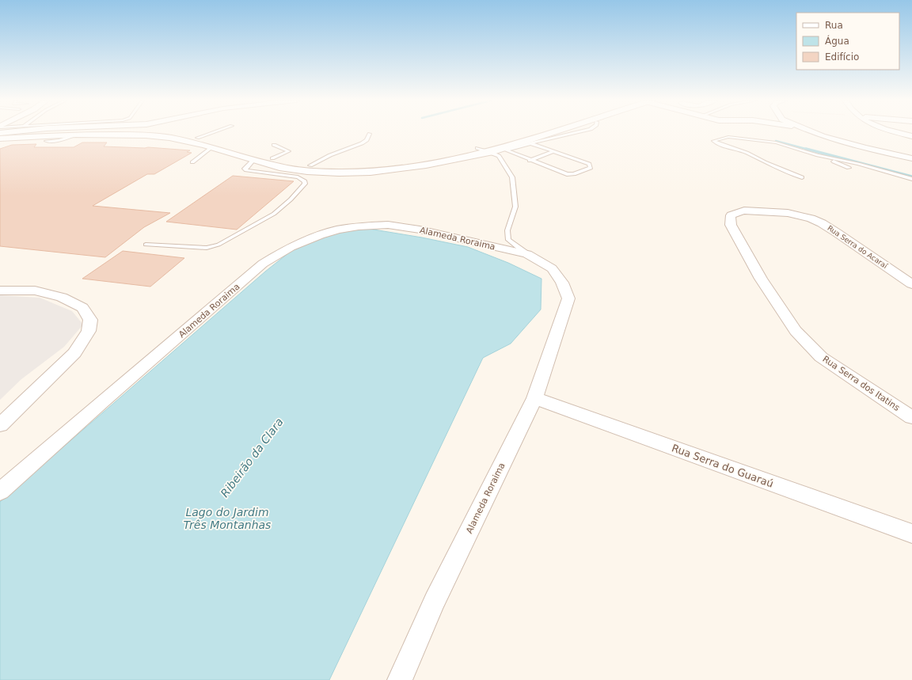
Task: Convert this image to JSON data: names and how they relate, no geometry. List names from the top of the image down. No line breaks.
{"streets":{"street":["Alameda Roraima","Rua Serra do Acaraí","Rua Serra dos Itatins","Rua Serra do Guaraú"]},"crossings":[["Alameda Roraima","Rua Serra do Guaraú"],["Rua Serra do Acaraí","Rua Serra dos Itatins"]],"water":["Ribeirão da Clara","Lago do Jardim Três Montanhas"],"legend":["Rua","Água","Edifício"]}
